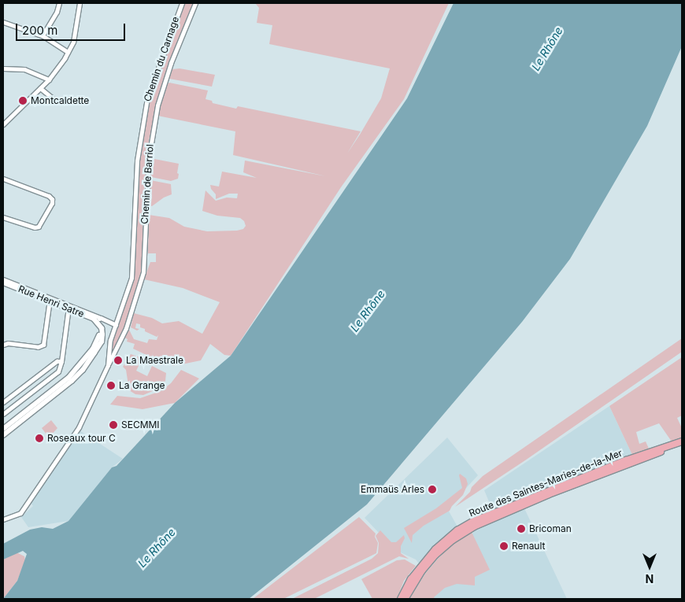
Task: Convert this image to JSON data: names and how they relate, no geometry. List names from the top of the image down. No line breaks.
{"streets":{"main road":["Route des Saintes-Maries-de-la-Mer"],"street":["Chemin du Carnage","Chemin de Barriol","Rue Henri Satre"]},"crossings":[["Chemin du Carnage","Chemin de Barriol"]],"water":["Le Rhône"],"places":["Montcaldette","La Maestrale","La Grange","SECMMI","Roseaux tour C","Emmaüs Arles","Bricoman","Renault"],"scale_bar":"200 m","north":"bottom"}
